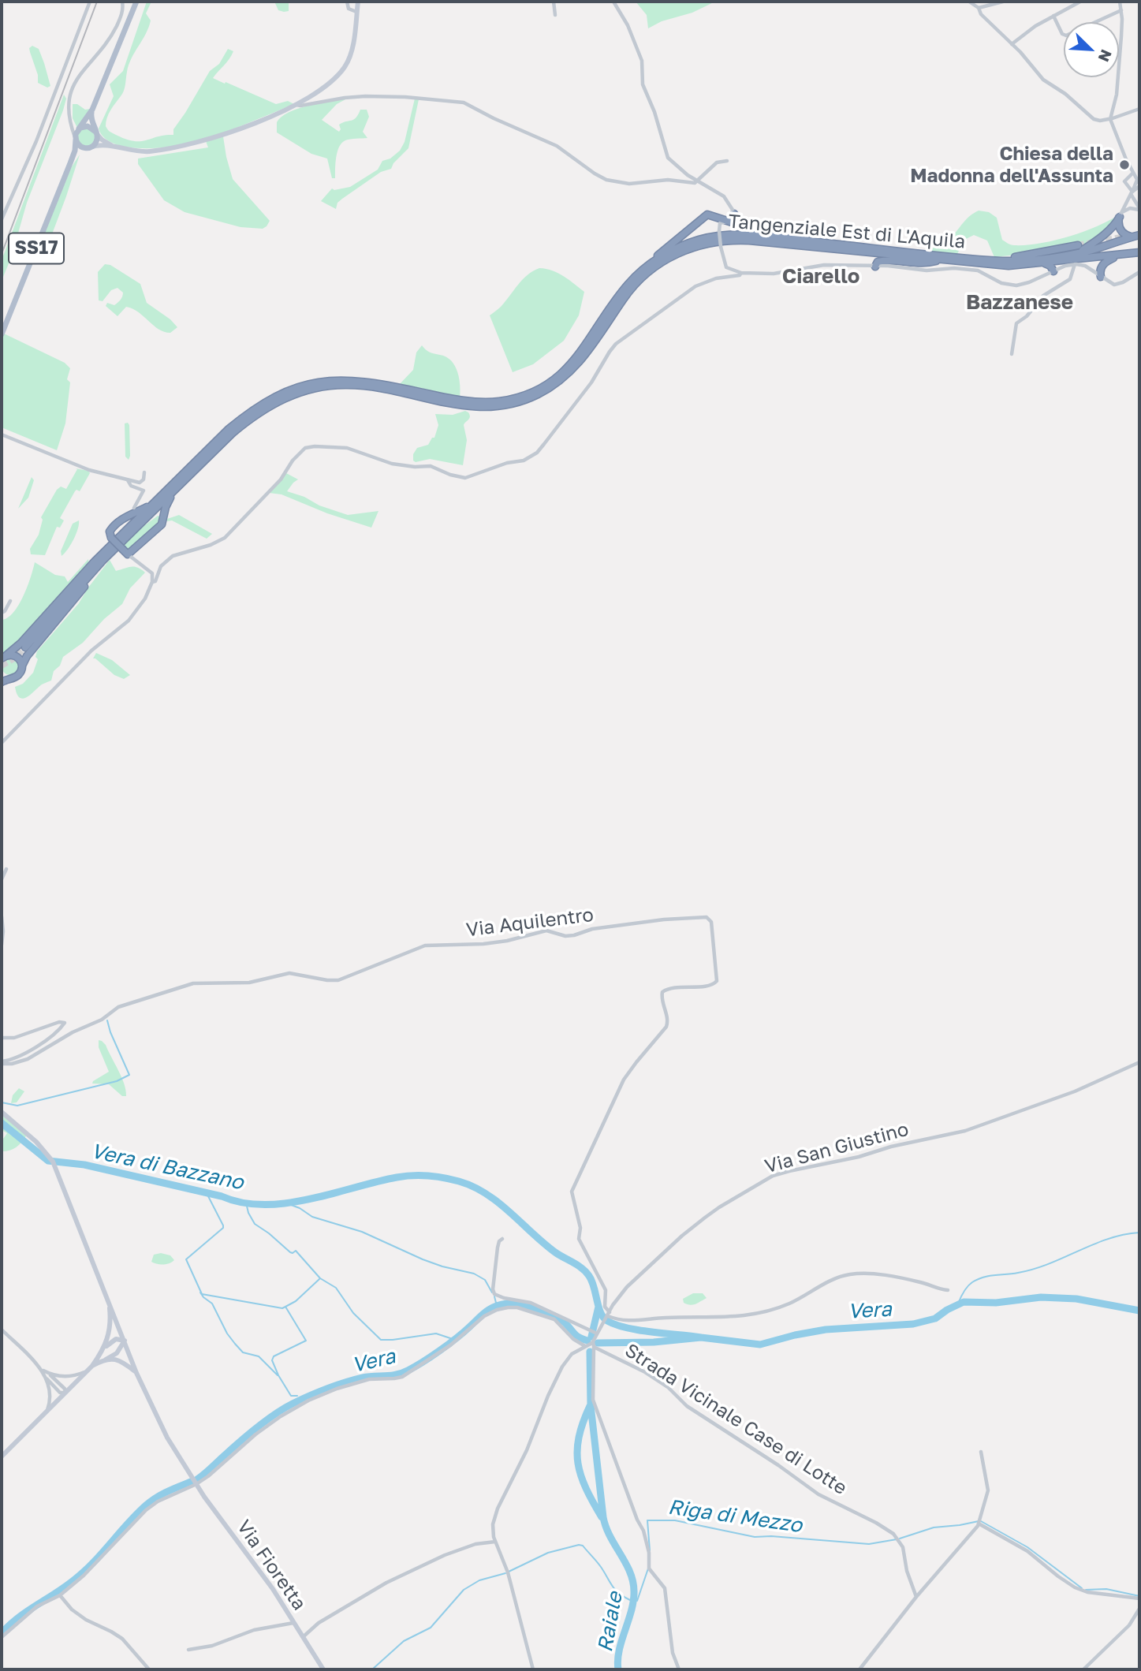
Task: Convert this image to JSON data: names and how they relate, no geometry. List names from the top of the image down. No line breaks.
{"streets":{"highway":["Tangenziale Est di L'Aquila"],"main road":["SS17"],"street":["Via Aquilentro","Via San Giustino","Strada Vicinale Case di Lotte","Via Fioretta"]},"crossings":[["Via Aquilentro","Via San Giustino"],["Via San Giustino","Strada Vicinale Case di Lotte"]],"districts":["Ciarello","Bazzanese"],"water":["Vera di Bazzano","Vera","Riga di Mezzo","Raiale"],"places":["Chiesa della Madonna dell'Assunta"],"north":"bottom right"}
